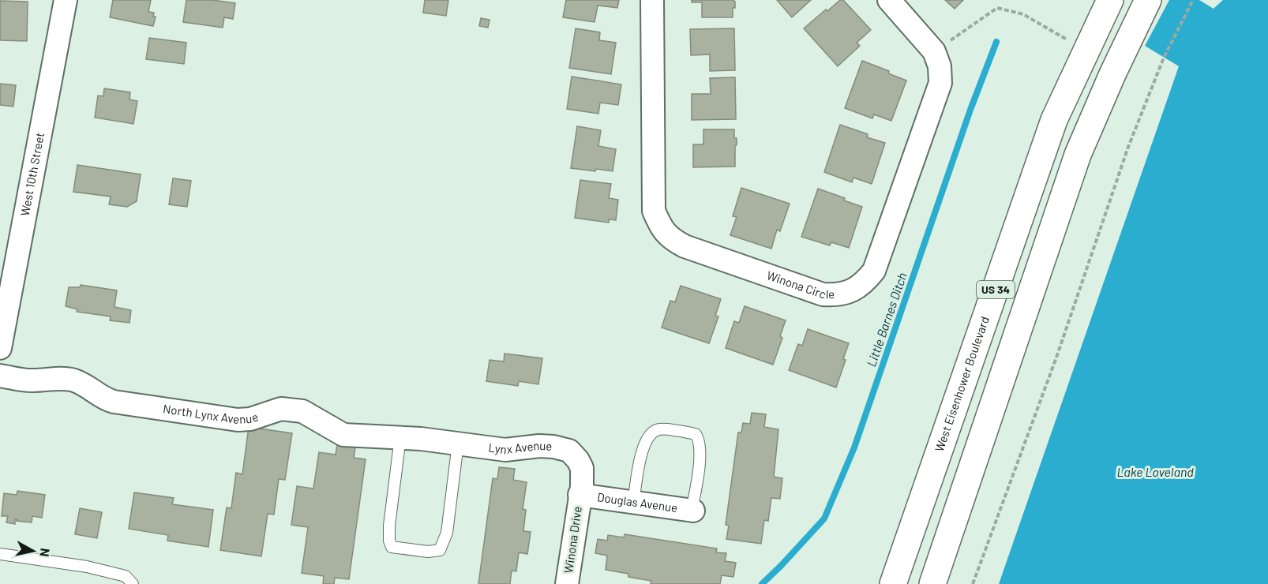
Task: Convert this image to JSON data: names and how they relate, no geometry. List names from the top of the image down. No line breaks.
{"streets":{"highway":["US 34","West Eisenhower Boulevard"],"street":["West 10th Street","Winona Circle","North Lynx Avenue","Lynx Avenue","Douglas Avenue","Winona Drive"]},"crossings":[["North Lynx Avenue","Lynx Avenue"],["Lynx Avenue","Douglas Avenue"],["Lynx Avenue","Winona Drive"],["Douglas Avenue","Winona Drive"]],"water":["Little Barnes Ditch","Lake Loveland"],"north":"right"}
